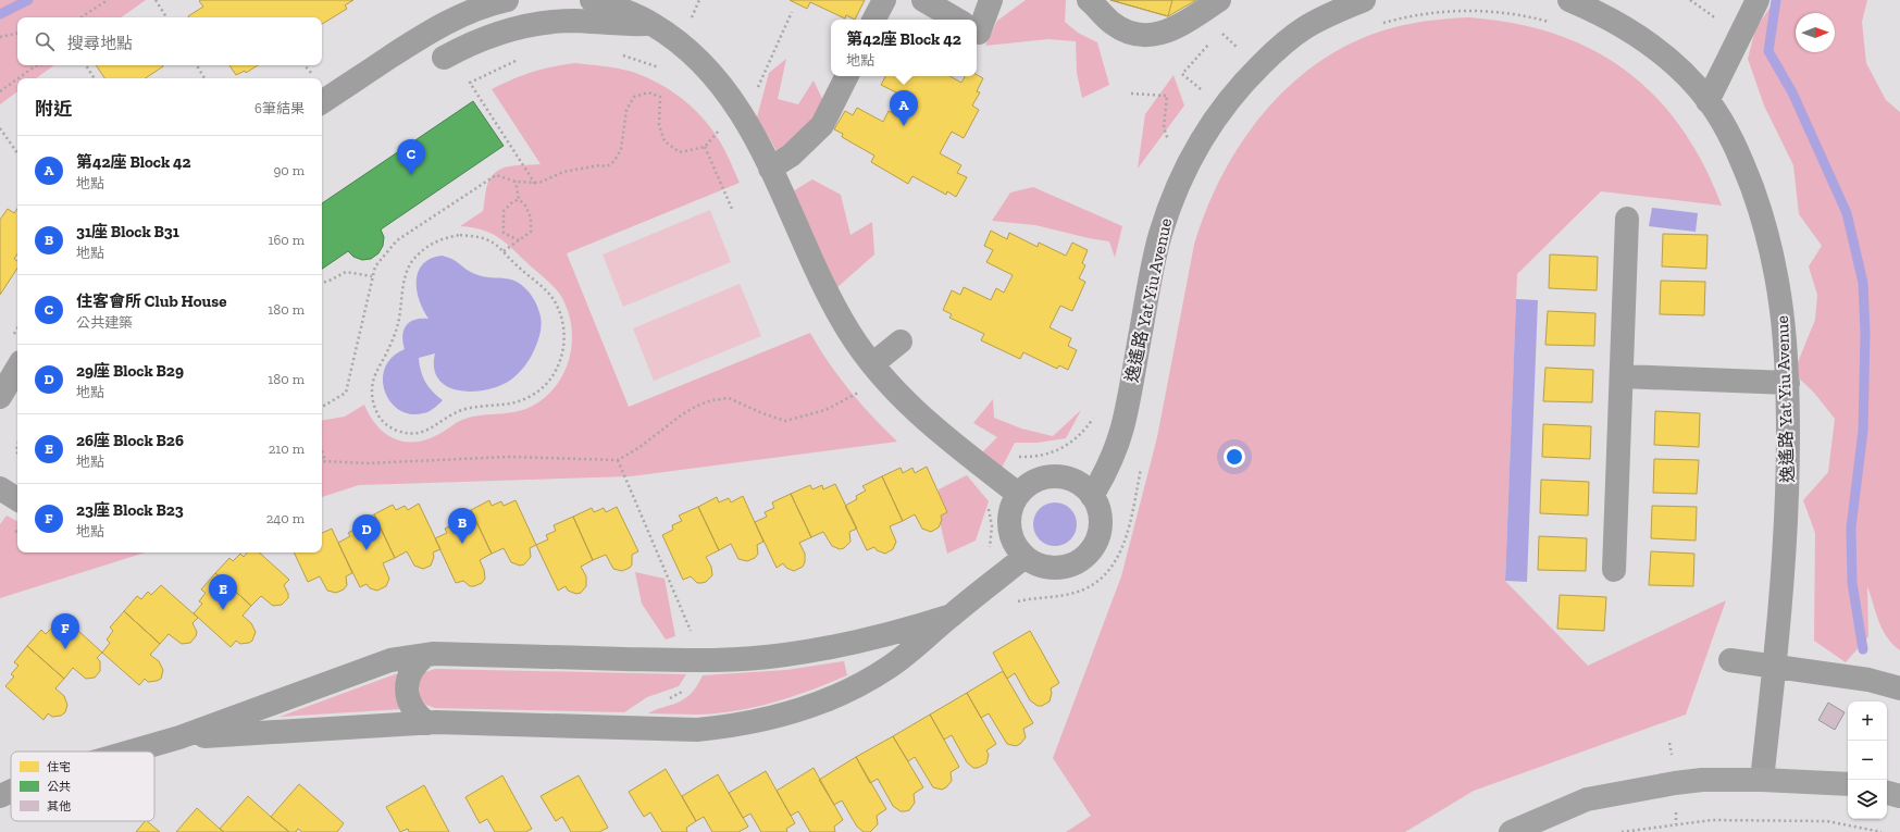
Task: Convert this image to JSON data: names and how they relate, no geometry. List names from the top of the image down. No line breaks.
{"streets":{"street":["逸遙路 Yat Yiu Avenue"]},"legend":["住宅","公共","其他"],"north":"right","page":{"search":"搜尋地點","popup":["第42座 Block 42","地點"],"heading":["附近","6筆結果"],"pins":["A","C","B","D","E","F"],"list":[{"mark":"A","name":"第42座 Block 42","note":"地點","value":"90 m"},{"mark":"B","name":"31座 Block B31","note":"地點","value":"160 m"},{"mark":"C","name":"住客會所 Club House","note":"公共建築","value":"180 m"},{"mark":"D","name":"29座 Block B29","note":"地點","value":"180 m"},{"mark":"E","name":"26座 Block B26","note":"地點","value":"210 m"},{"mark":"F","name":"23座 Block B23","note":"地點","value":"240 m"}],"map_buttons":["+","−"]}}
